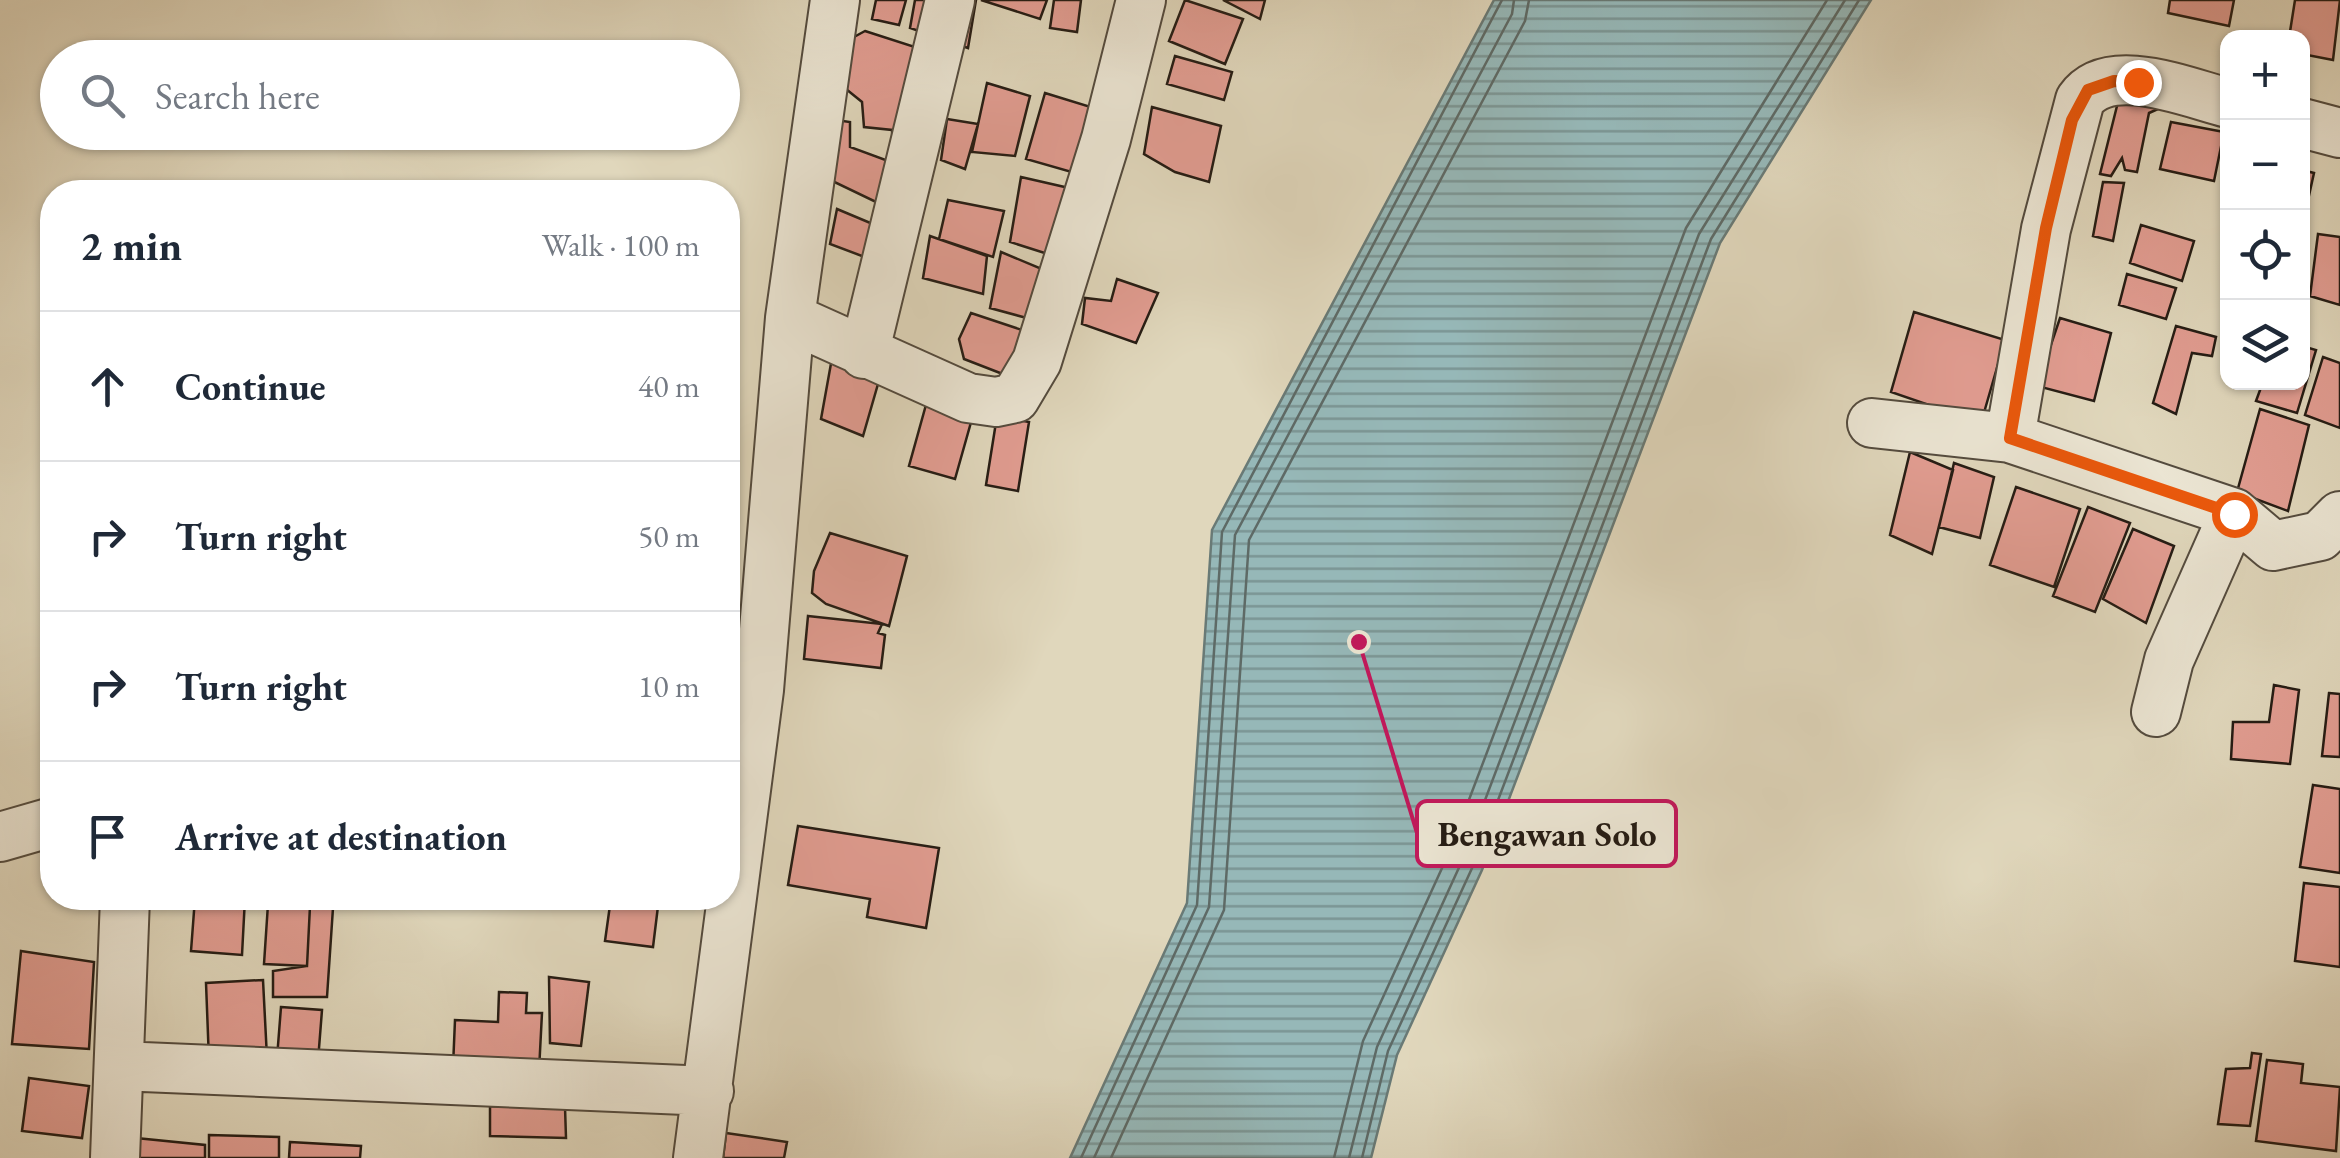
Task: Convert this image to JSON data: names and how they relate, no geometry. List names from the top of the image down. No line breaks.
{"places":["Bengawan Solo"],"page":{"map_buttons":["+","−"],"search":"Search here","heading":["2 min","Walk · 100 m"],"list":[["Continue","40 m"],["Turn right","50 m"],["Turn right","10 m"],"Arrive at destination"]}}
